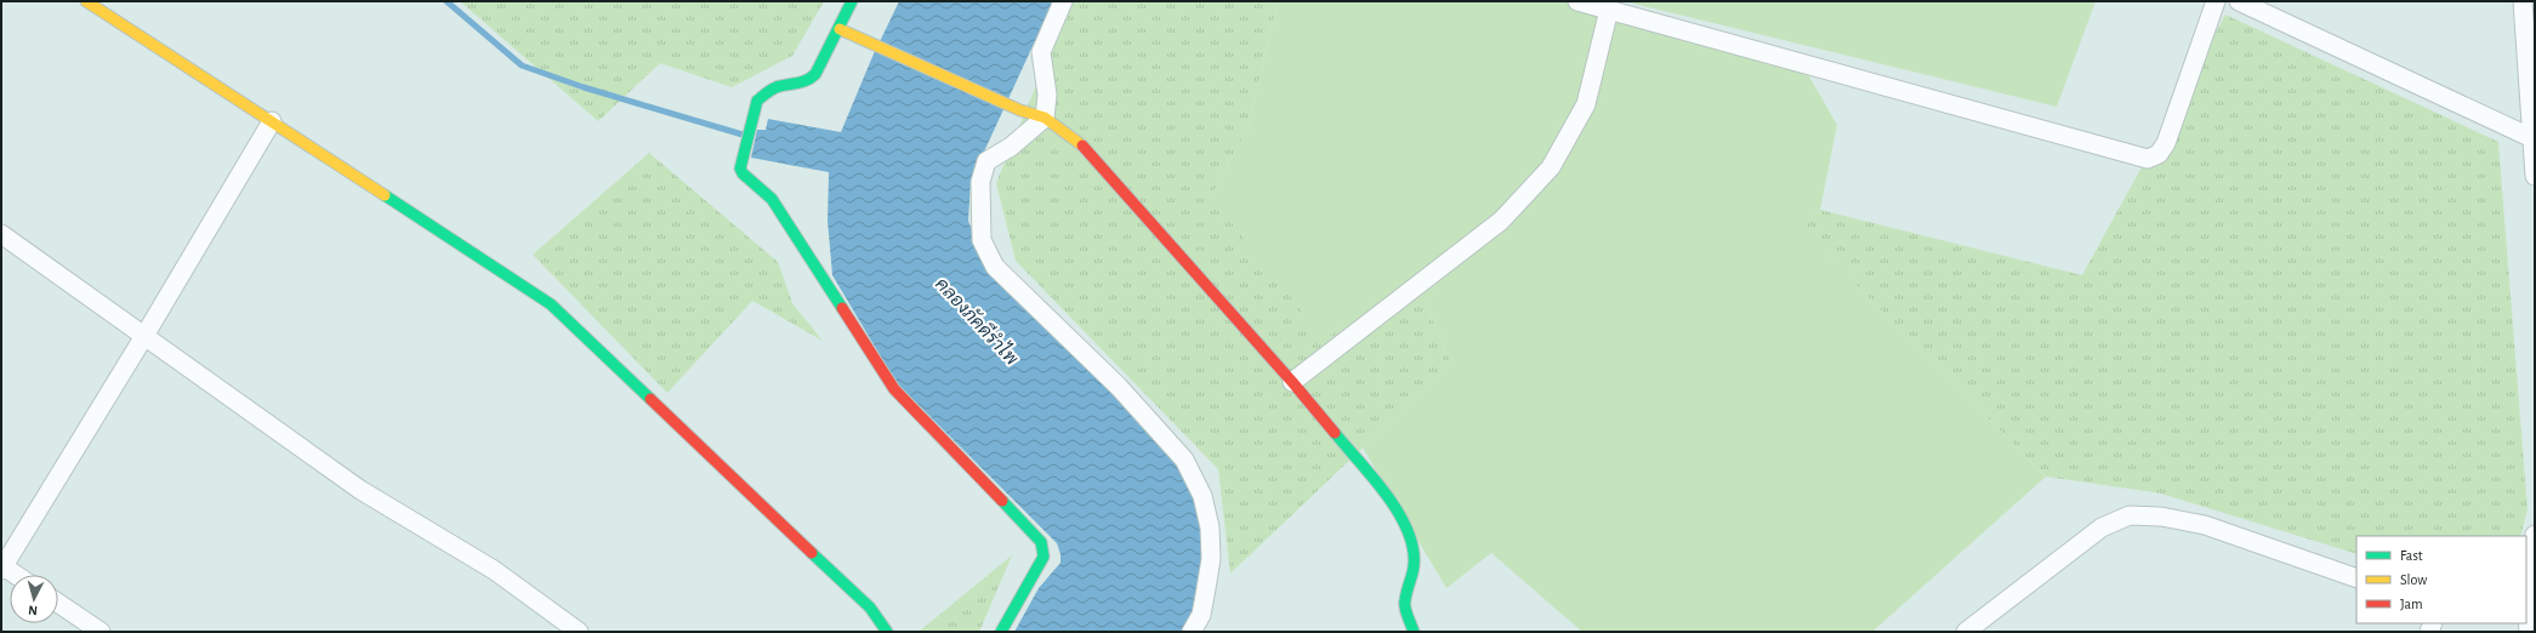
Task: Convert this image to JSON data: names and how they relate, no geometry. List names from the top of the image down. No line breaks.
{"water":["คลองภัคดีรำไพ"],"legend":["Fast","Slow","Jam"],"north":"bottom"}
